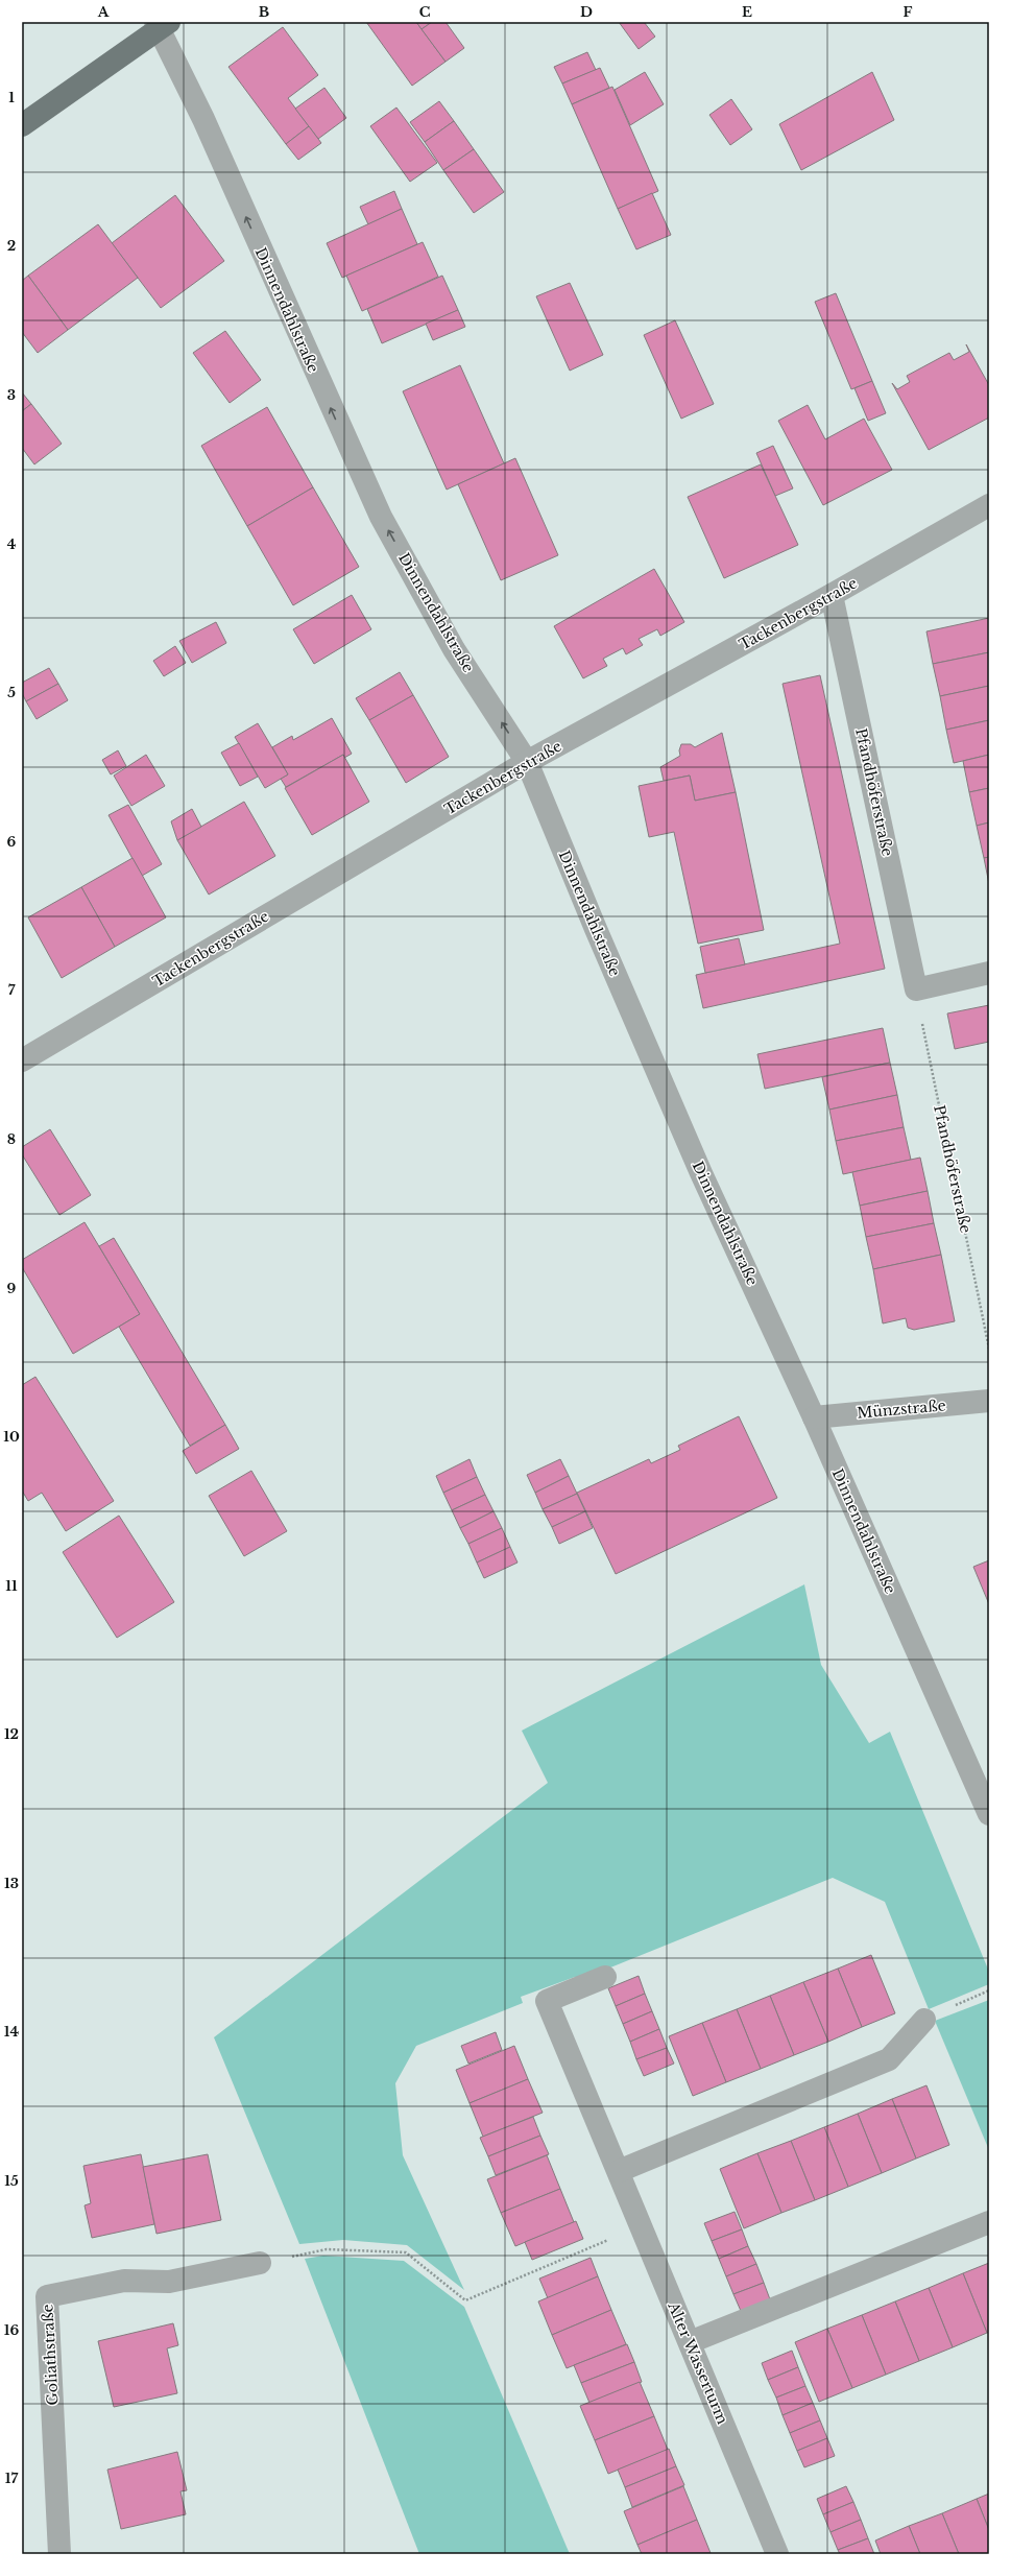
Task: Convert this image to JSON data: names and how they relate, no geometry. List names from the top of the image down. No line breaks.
{"streets":{"street":["Dinnendahlstraße","Tackenbergstraße","Pfandhöferstraße","Münzstraße","Goliathstraße","Alter Wasserturm"]},"crossings":[["Dinnendahlstraße","Tackenbergstraße"],["Dinnendahlstraße","Münzstraße"],["Tackenbergstraße","Pfandhöferstraße"]],"one_way":["Dinnendahlstraße"],"grid":{"columns":["A","B","C","D","E","F"],"rows":["1","2","3","4","5","6","7","8","9","10","11","12","13","14","15","16","17"]}}
